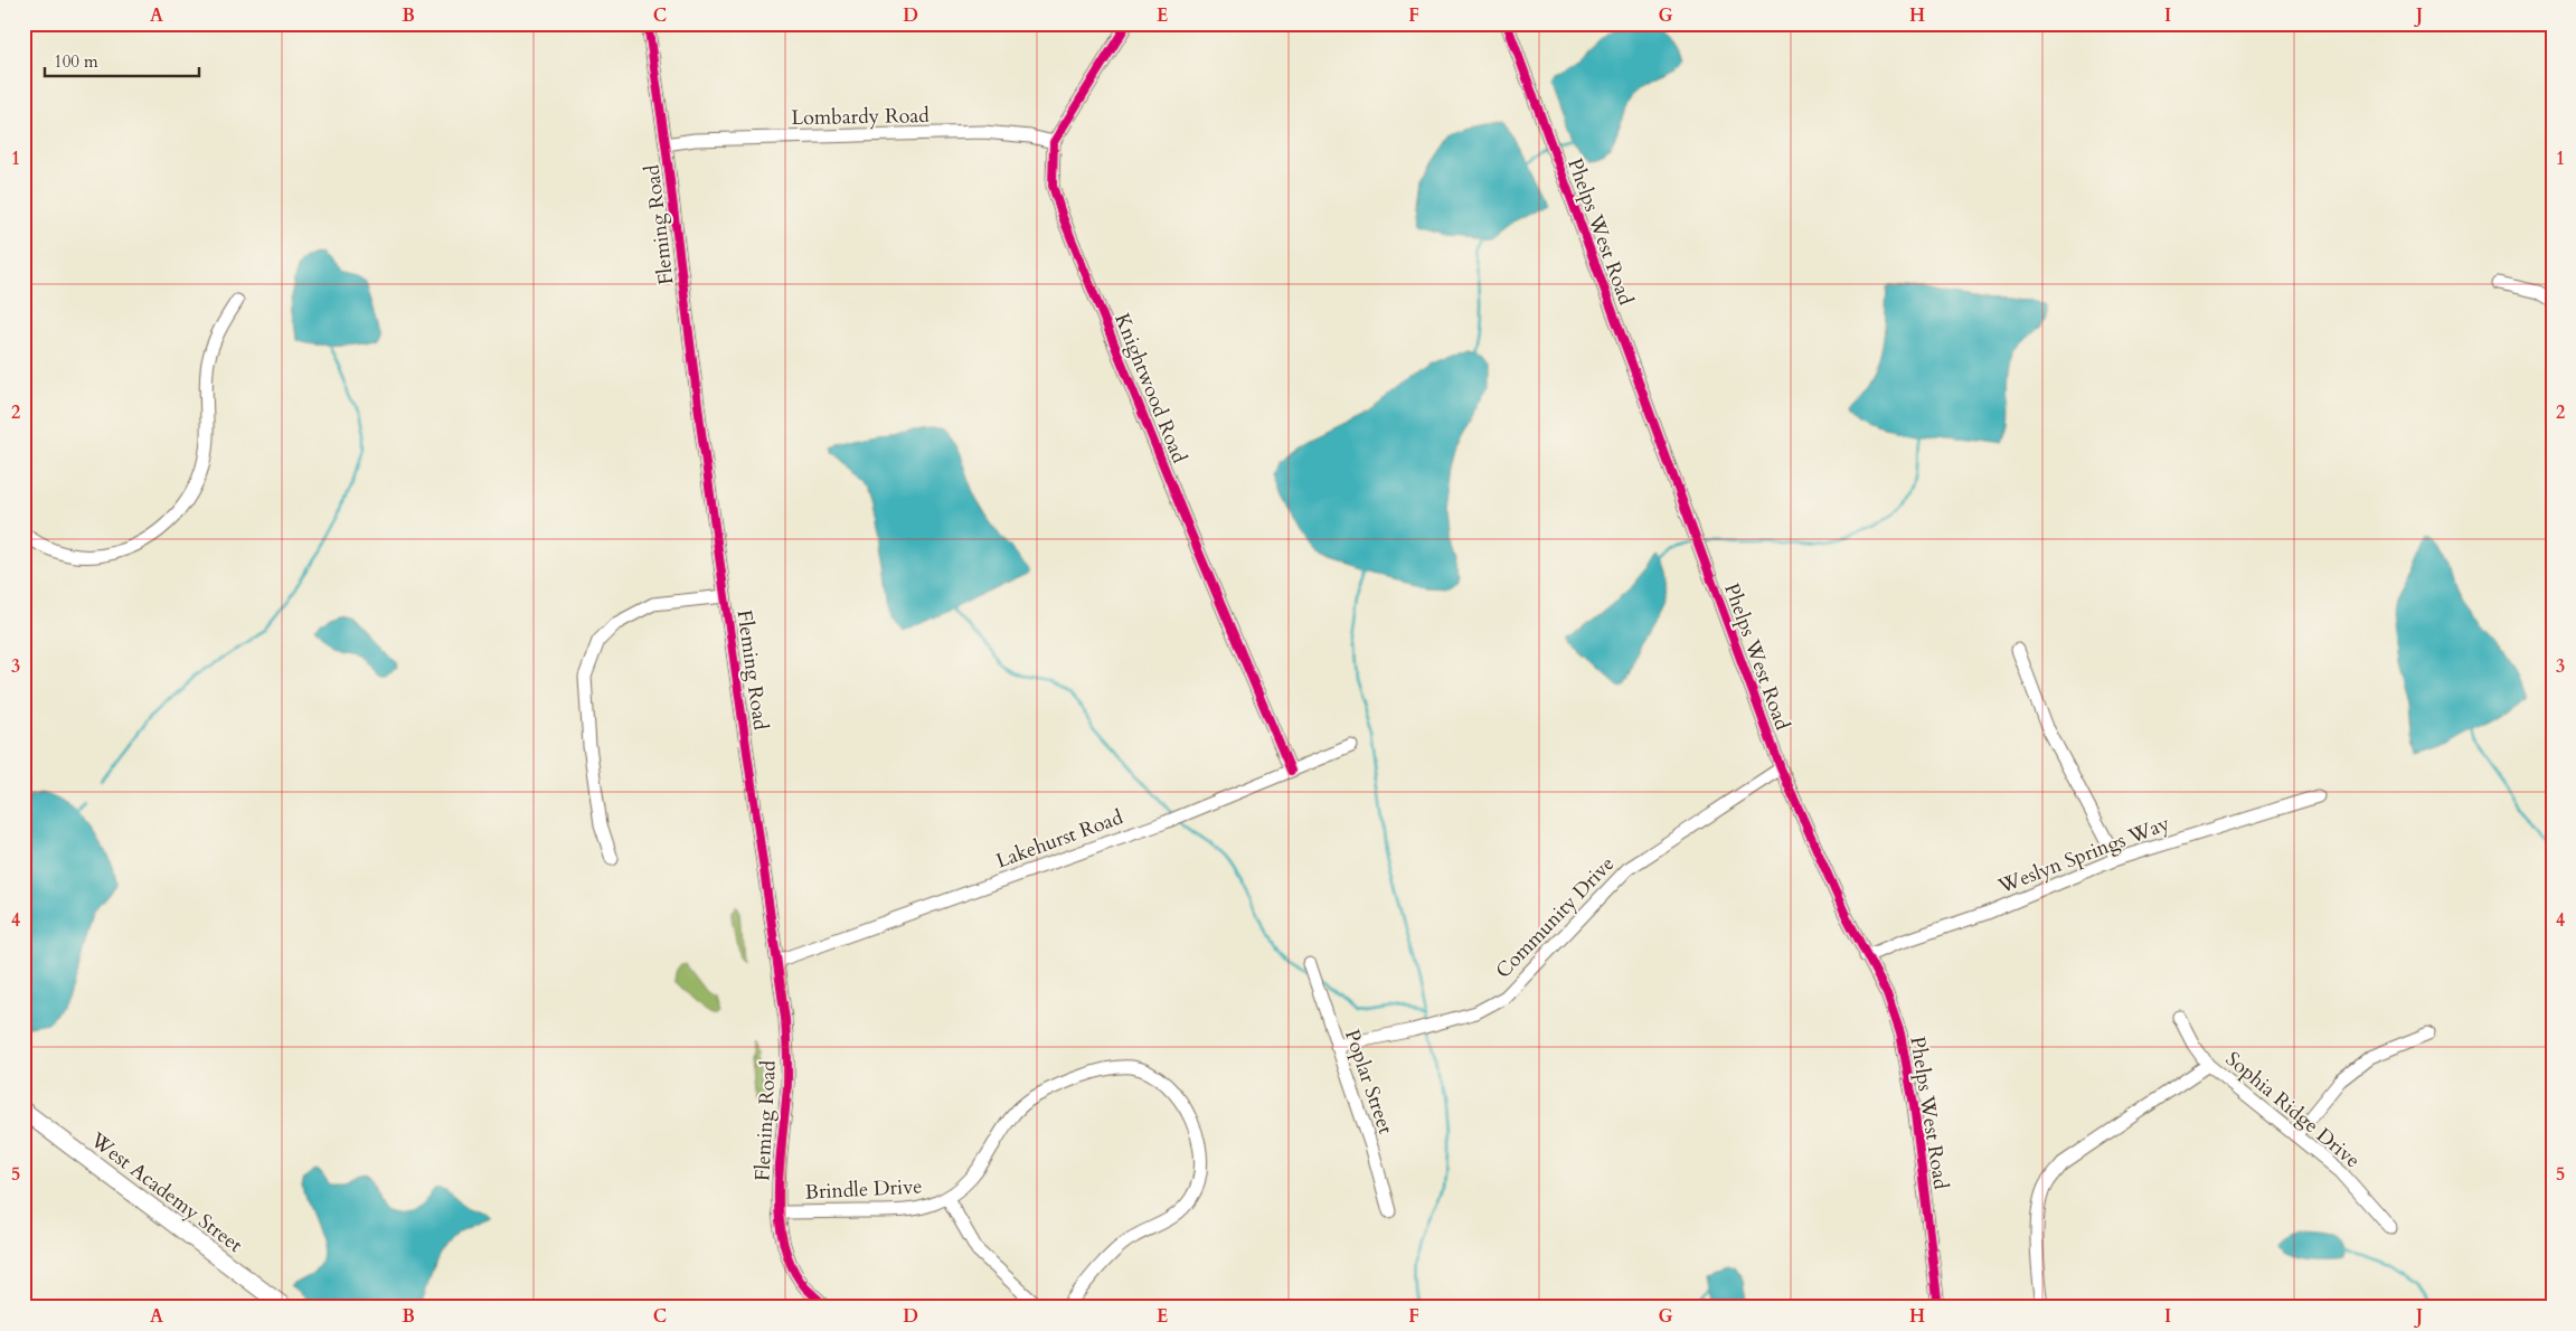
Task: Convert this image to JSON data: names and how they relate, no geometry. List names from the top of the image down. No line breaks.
{"streets":{"main road":["West Academy Street"],"street":["Lombardy Road","Fleming Road","Phelps West Road","Knightwood Road","Lakehurst Road","Weslyn Springs Way","Community Drive","Poplar Street","Sophia Ridge Drive","Brindle Drive"]},"crossings":[["Lombardy Road","Fleming Road"],["Lombardy Road","Knightwood Road"],["Fleming Road","Lakehurst Road"],["Fleming Road","Brindle Drive"],["Phelps West Road","Weslyn Springs Way"],["Phelps West Road","Community Drive"],["Knightwood Road","Lakehurst Road"],["Community Drive","Poplar Street"]],"scale_bar":"100 m","grid":{"columns":["A","B","C","D","E","F","G","H","I","J"],"rows":["1","2","3","4","5"]}}
